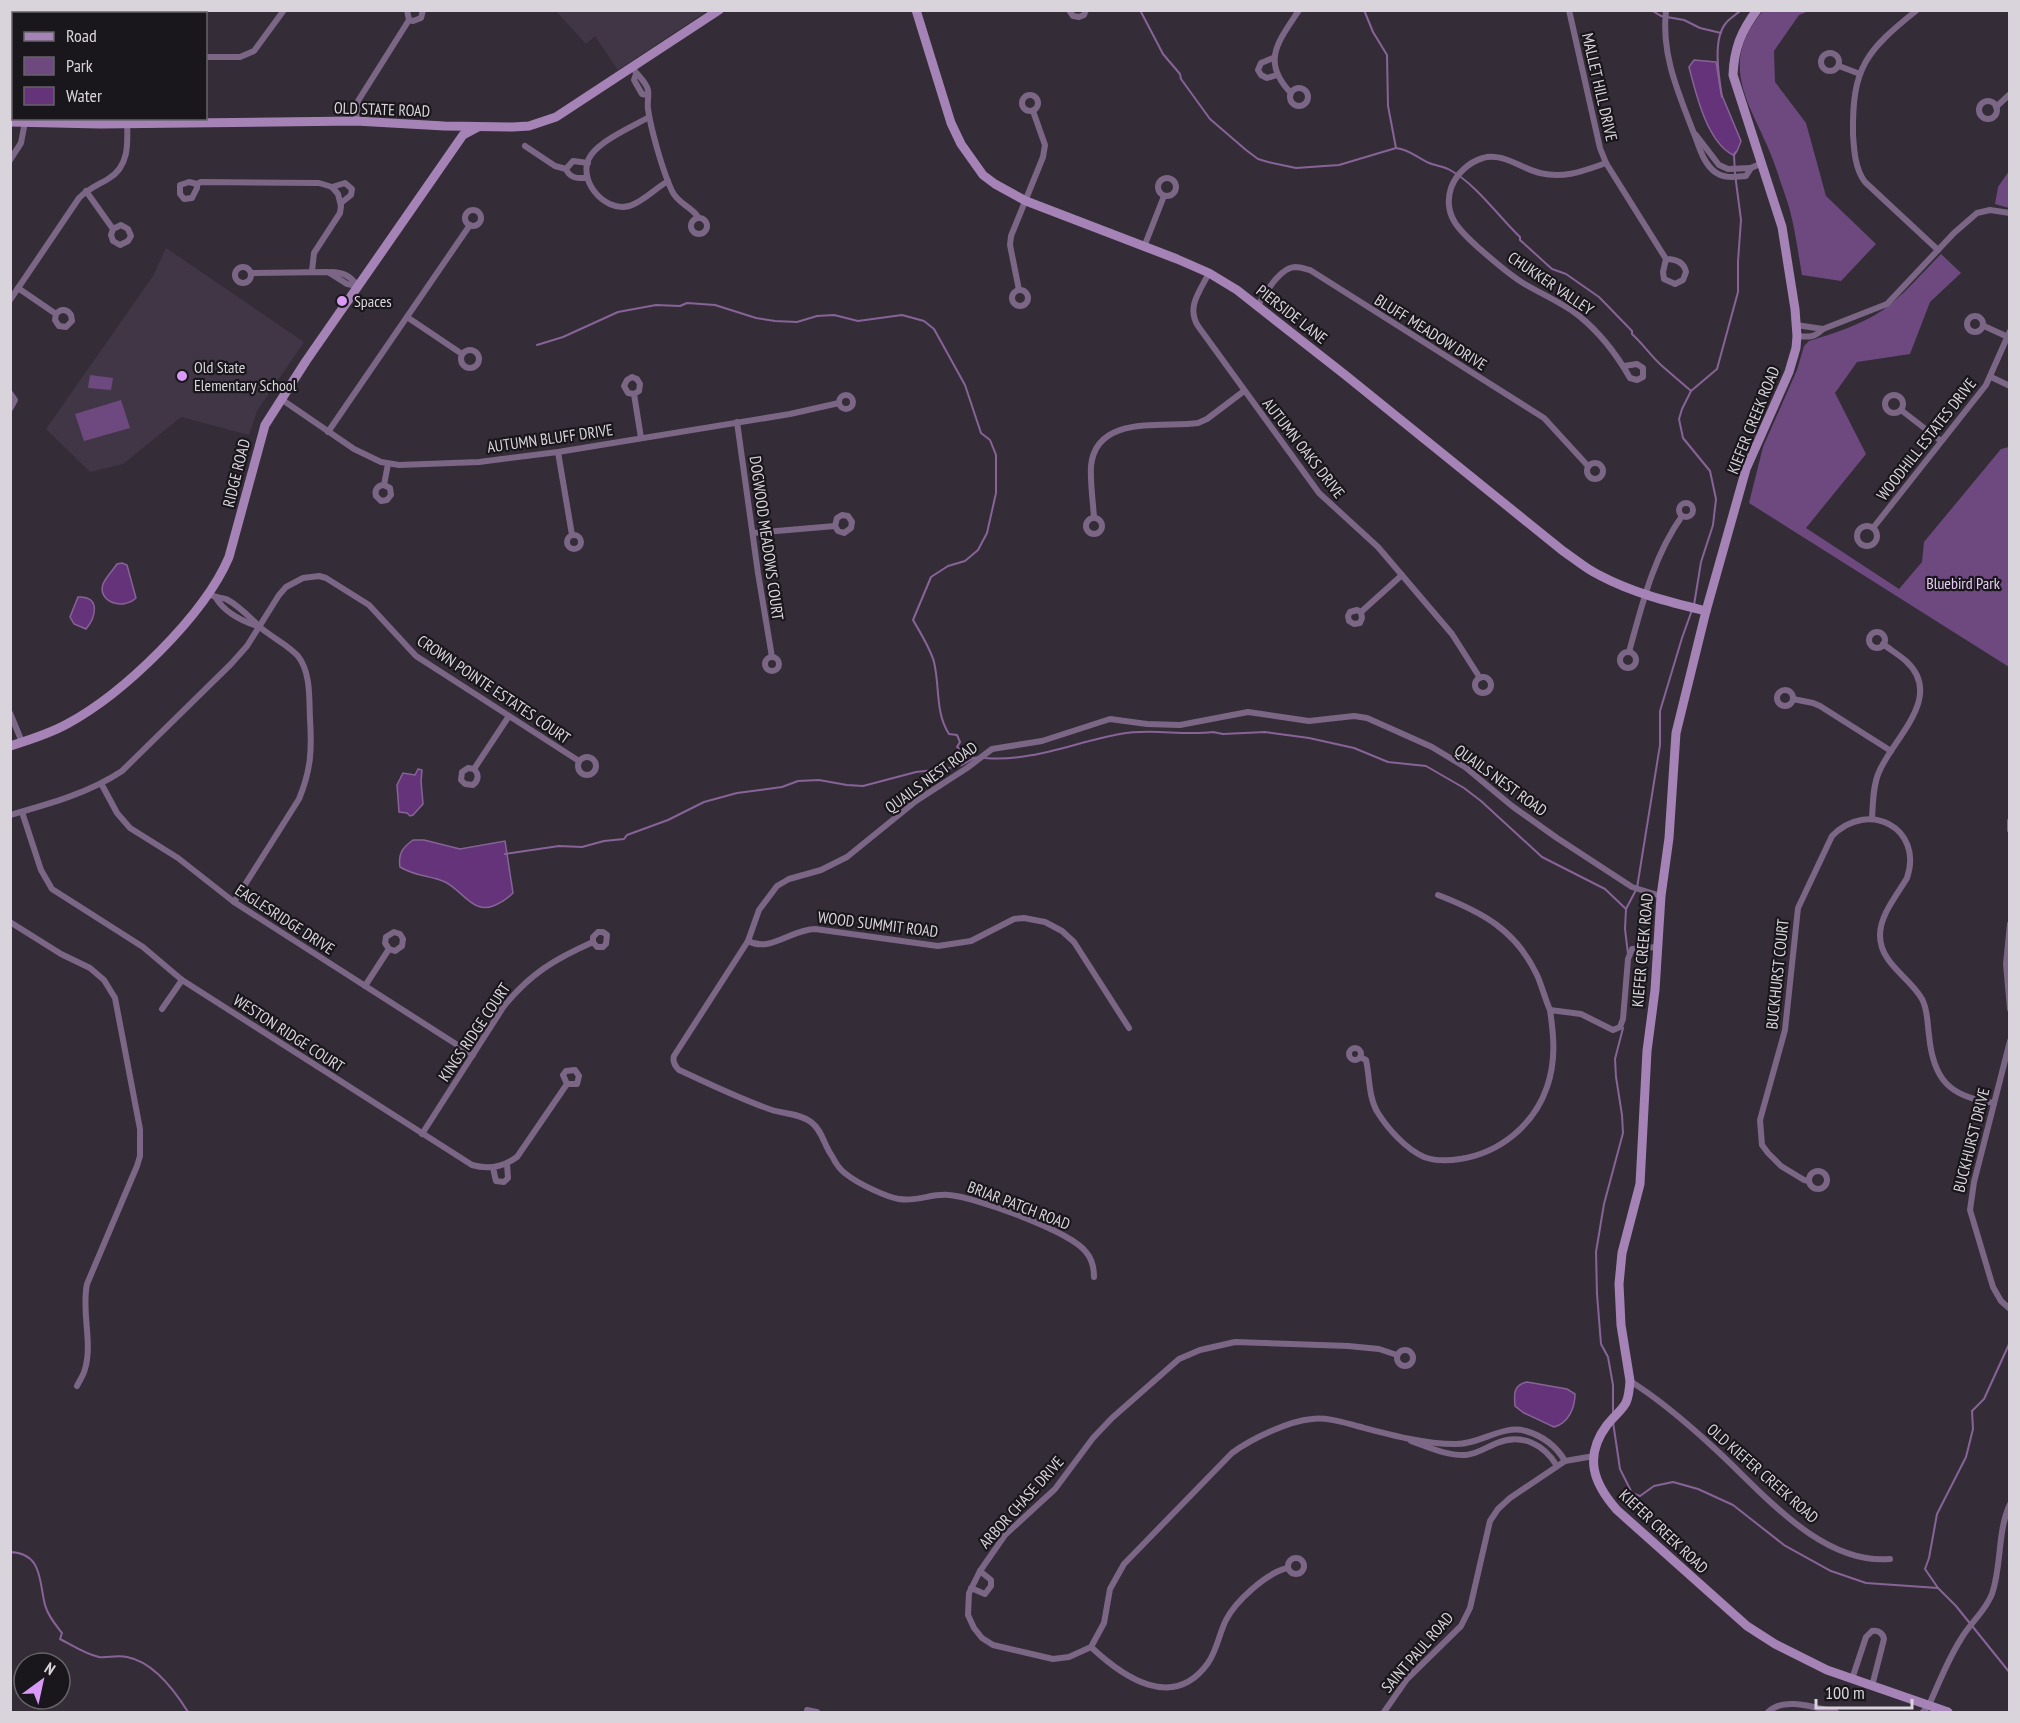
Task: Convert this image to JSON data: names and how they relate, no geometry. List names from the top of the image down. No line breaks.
{"streets":{"street":["MALLET HILL DRIVE","OLD STATE ROAD","CHUKKER VALLEY","PIERSIDE LANE","BLUFF MEADOW DRIVE","KIEFER CREEK ROAD","AUTUMN BLUFF DRIVE","WOODHILL ESTATES DRIVE","AUTUMN OAKS DRIVE","RIDGE ROAD","DOGWOOD MEADOWS COURT","CROWN POINTE ESTATES COURT","QUAILS NEST ROAD","EAGLESRIDGE DRIVE","WOOD SUMMIT ROAD","BUCKHURST COURT","KINGS RIDGE COURT","WESTON RIDGE COURT","BUCKHURST DRIVE","BRIAR PATCH ROAD","OLD KIEFER CREEK ROAD","ARBOR CHASE DRIVE","SAINT PAUL ROAD"]},"crossings":[["MALLET HILL DRIVE","CHUKKER VALLEY"],["OLD STATE ROAD","RIDGE ROAD"],["PIERSIDE LANE","BLUFF MEADOW DRIVE"],["PIERSIDE LANE","KIEFER CREEK ROAD"],["PIERSIDE LANE","AUTUMN OAKS DRIVE"],["KIEFER CREEK ROAD","QUAILS NEST ROAD"],["KIEFER CREEK ROAD","OLD KIEFER CREEK ROAD"],["KIEFER CREEK ROAD","SAINT PAUL ROAD"],["AUTUMN BLUFF DRIVE","RIDGE ROAD"],["AUTUMN BLUFF DRIVE","DOGWOOD MEADOWS COURT"],["CROWN POINTE ESTATES COURT","EAGLESRIDGE DRIVE"],["CROWN POINTE ESTATES COURT","WESTON RIDGE COURT"],["QUAILS NEST ROAD","WOOD SUMMIT ROAD"],["QUAILS NEST ROAD","BRIAR PATCH ROAD"],["EAGLESRIDGE DRIVE","KINGS RIDGE COURT"],["KINGS RIDGE COURT","WESTON RIDGE COURT"]],"parks":["Bluebird Park"],"places":["Spaces","Old State Elementary School"],"legend":["Road","Park","Water"],"scale_bar":"100 m","north":"top right"}
